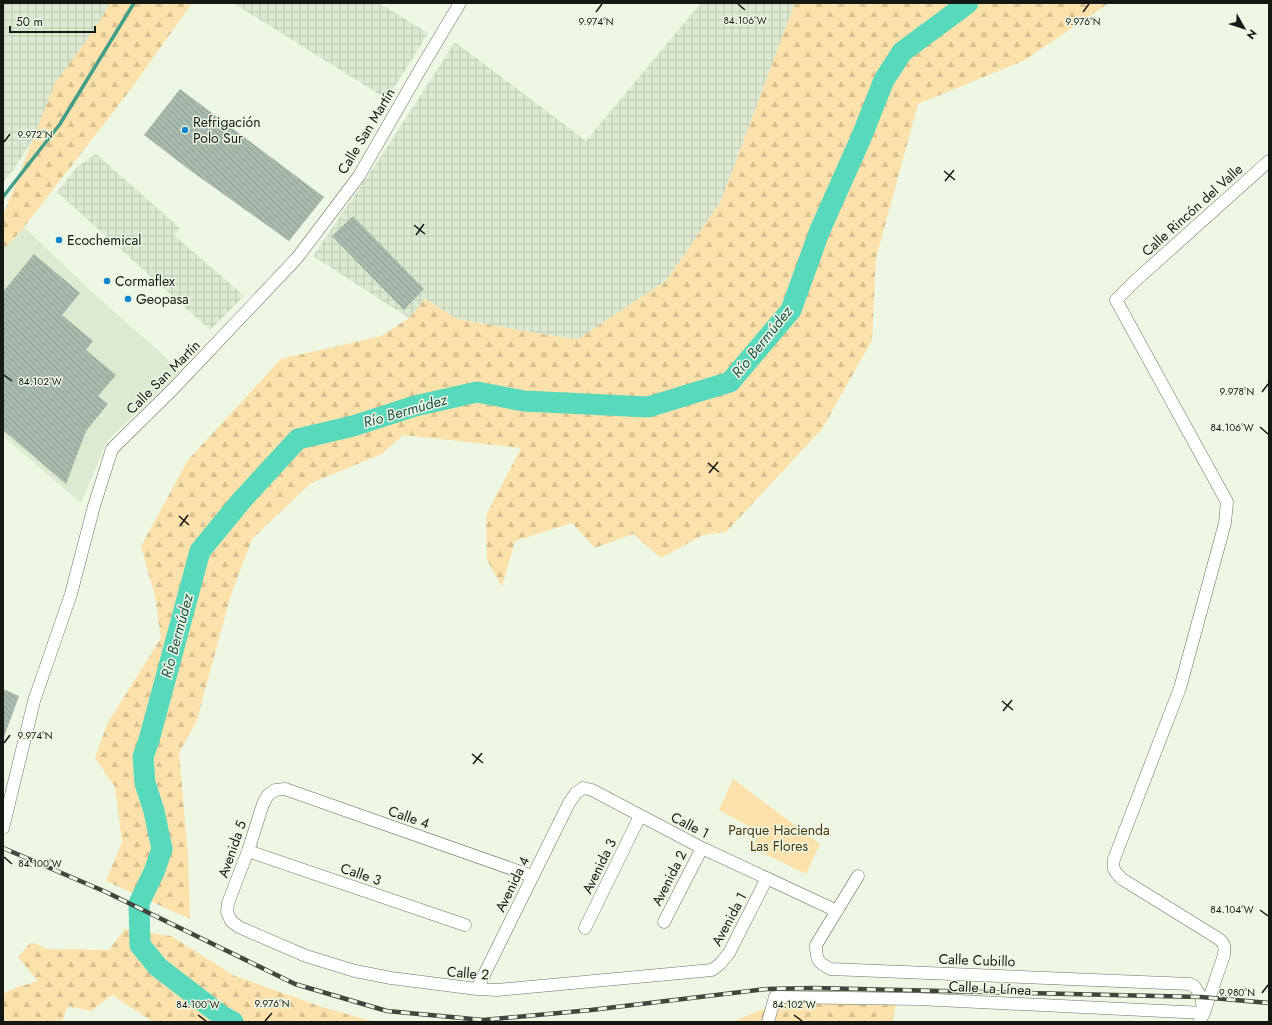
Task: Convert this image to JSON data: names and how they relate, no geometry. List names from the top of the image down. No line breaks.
{"streets":{"street":["Calle San Martín","Calle Rincón del Valle","Calle 4","Calle 1","Avenida 5","Avenida 3","Calle 3","Avenida 2","Avenida 4","Avenida 1","Calle Cubillo","Calle 2","Calle La Línea"]},"crossings":[["Calle Rincón del Valle","Calle Cubillo"],["Calle Rincón del Valle","Calle La Línea"],["Calle 4","Avenida 5"],["Calle 4","Avenida 4"],["Calle 1","Avenida 3"],["Calle 1","Avenida 2"],["Calle 1","Avenida 4"],["Calle 1","Avenida 1"],["Calle 1","Calle Cubillo"],["Avenida 5","Calle 3"],["Avenida 5","Calle 2"],["Avenida 4","Calle 2"],["Avenida 1","Calle 2"],["Calle Cubillo","Calle La Línea"]],"water":["Río Bermúdez"],"parks":["Parque Hacienda Las Flores"],"places":["Refrigación Polo Sur","Ecochemical","Cormaflex","Geopasa"],"scale_bar":"50 m","north":"bottom right","coordinates":["84.106°W","9.974°N","9.976°N","9.972°N","84.102°W","9.978°N","84.100°W","84.104°W","9.980°N"]}
